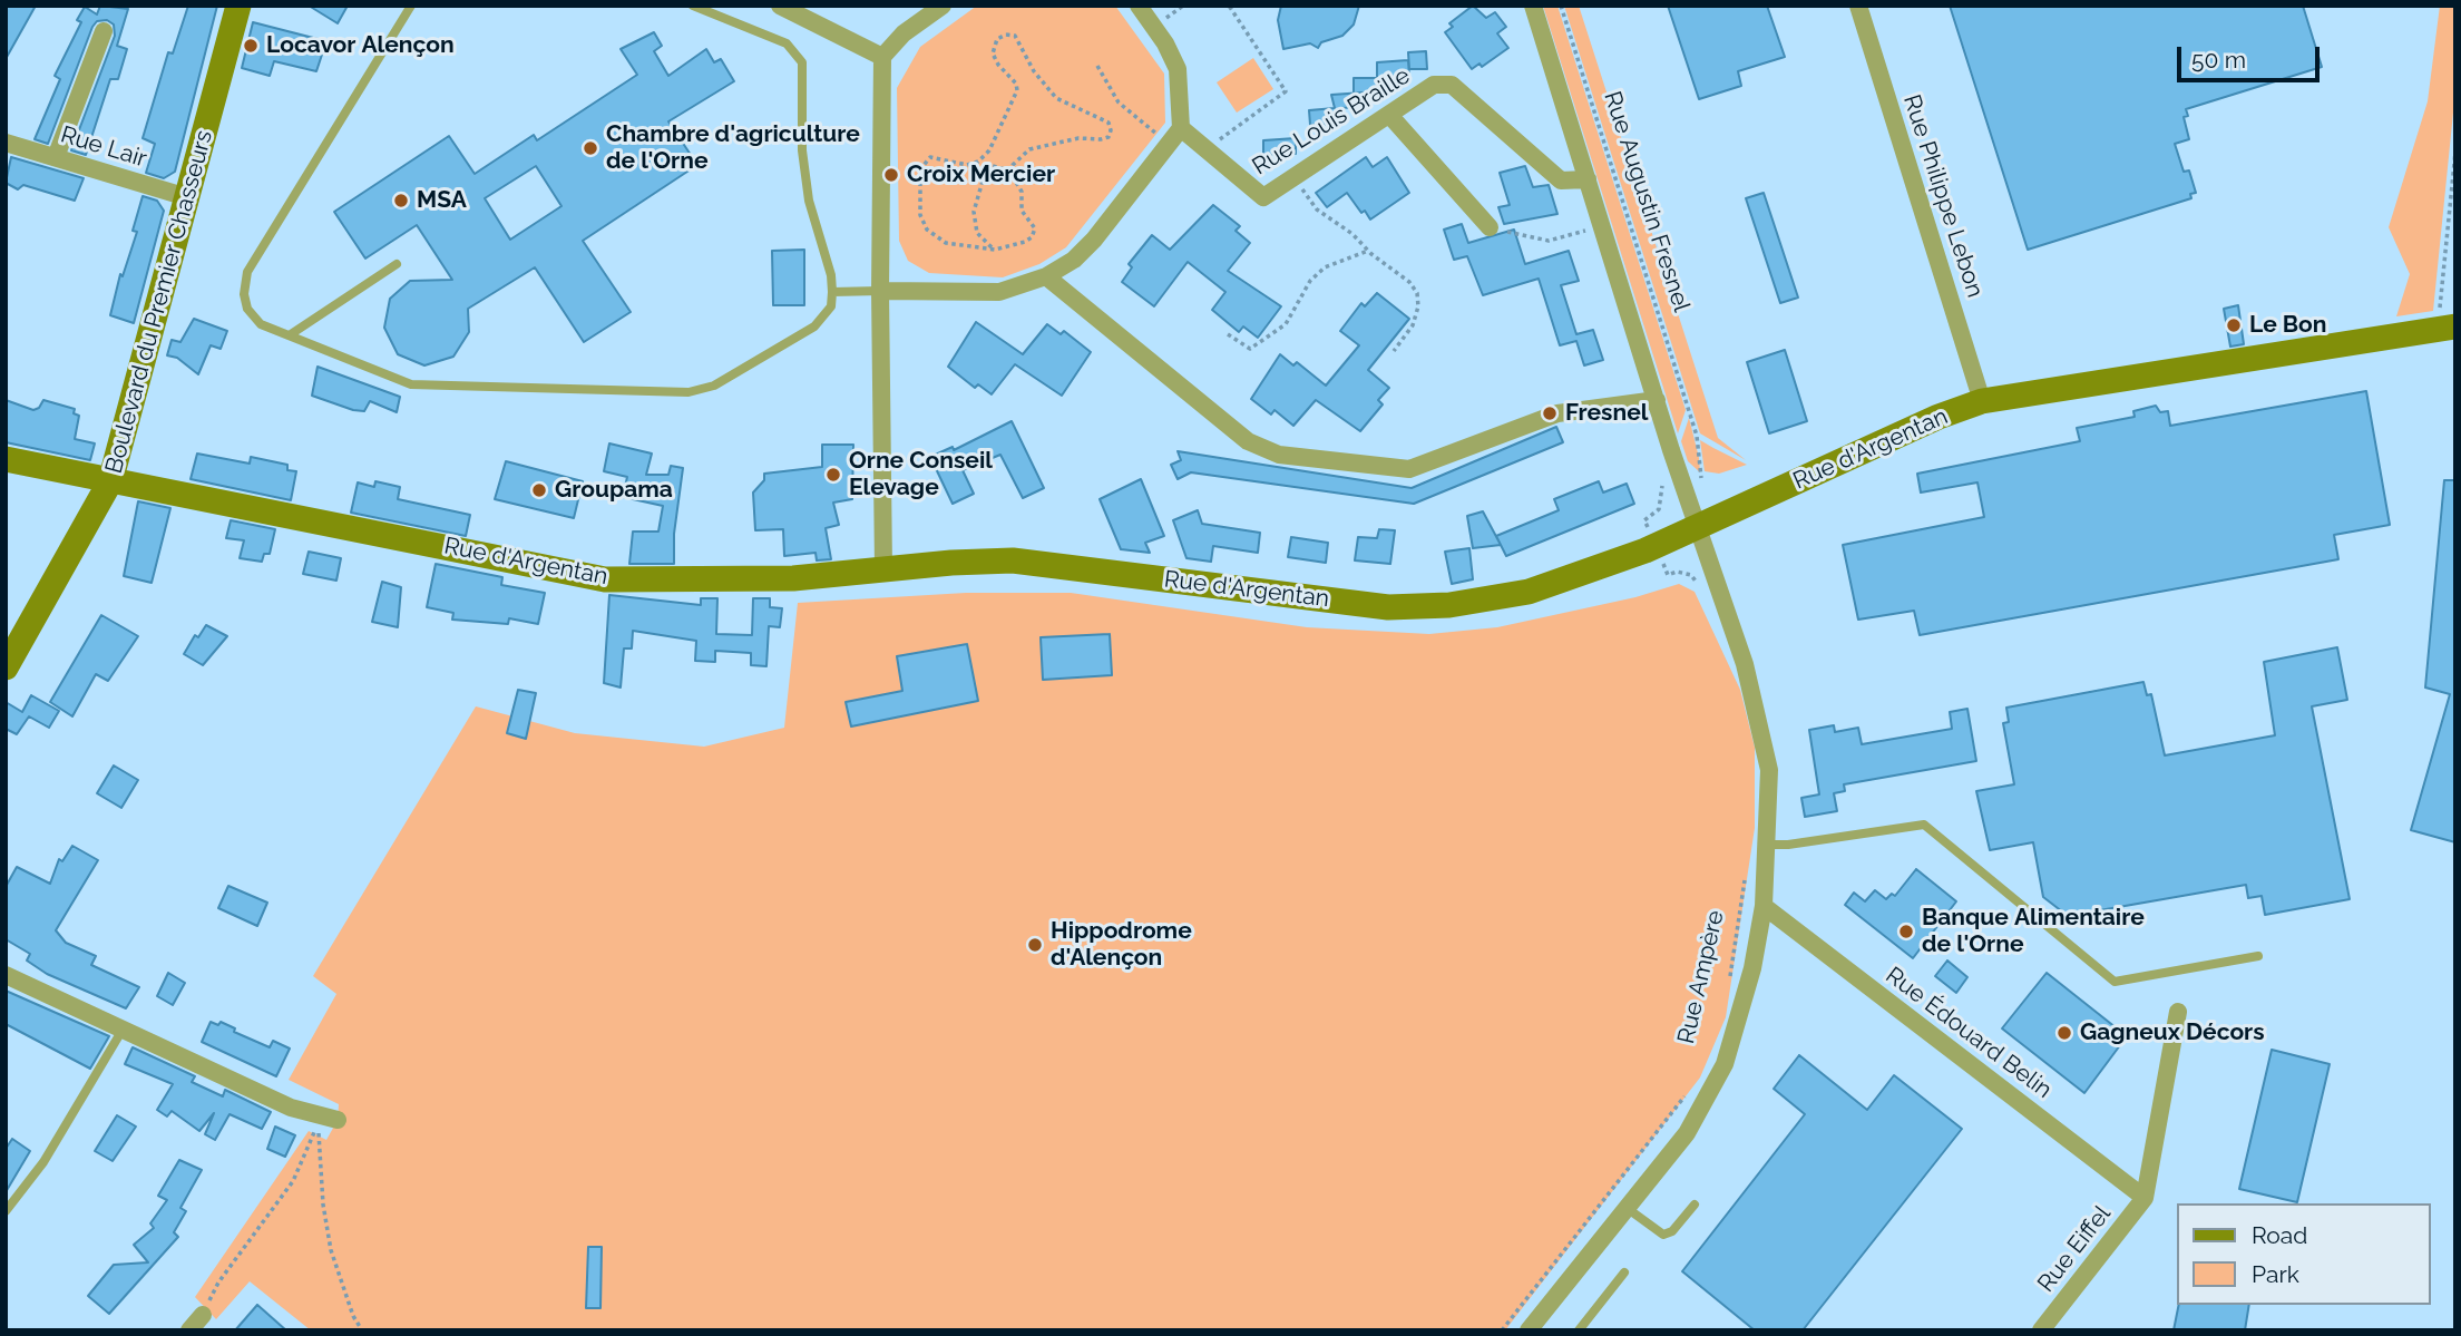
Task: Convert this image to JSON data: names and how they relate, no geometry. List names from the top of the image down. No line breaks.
{"streets":{"main road":["Boulevard du Premier Chasseurs","Rue d'Argentan"],"street":["Rue Louis Braille","Rue Lair","Rue Philippe Lebon","Rue Augustin Fresnel","Rue Ampère","Rue Édouard Belin","Rue Eiffel"]},"crossings":[["Rue Louis Braille","Rue Augustin Fresnel"],["Rue Lair","Boulevard du Premier Chasseurs"],["Rue Philippe Lebon","Rue d'Argentan"],["Rue Augustin Fresnel","Rue d'Argentan"],["Rue Augustin Fresnel","Rue Ampère"],["Boulevard du Premier Chasseurs","Rue d'Argentan"],["Rue d'Argentan","Rue Ampère"],["Rue Ampère","Rue Édouard Belin"],["Rue Édouard Belin","Rue Eiffel"]],"places":["Locavor Alençon","Chambre d'agriculture de l'Orne","Croix Mercier","MSA","Le Bon","Fresnel","Orne Conseil Elevage","Groupama","Banque Alimentaire de l'Orne","Hippodrome d'Alençon","Gagneux Décors"],"legend":["Road","Park"],"scale_bar":"50 m"}
